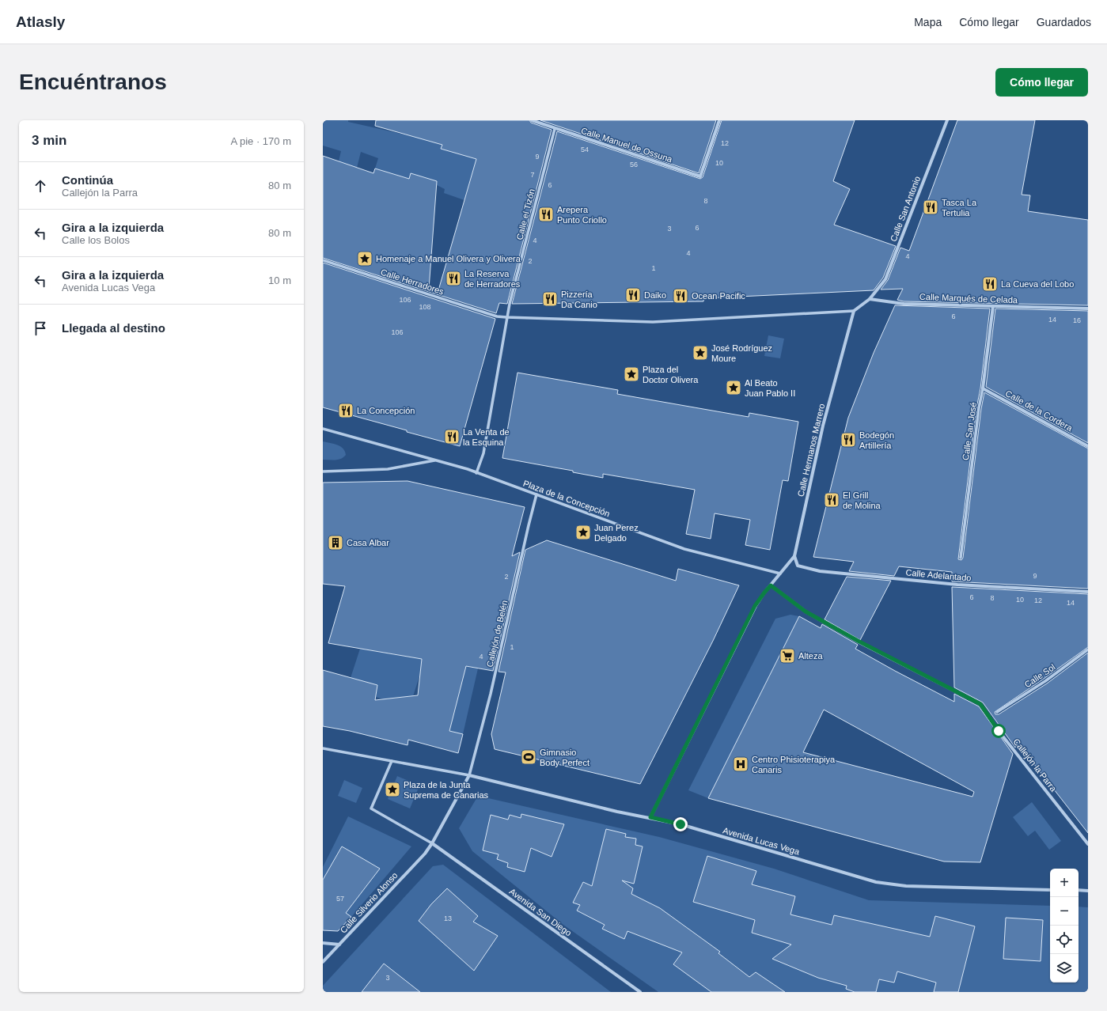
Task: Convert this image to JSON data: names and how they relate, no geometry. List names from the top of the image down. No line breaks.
{"streets":{"street":["Calle Manuel de Ossuna","Calle San Antonio","Calle el Tizón","Calle Herradores","Calle Marqués de Celada","Calle de la Cordera","Calle San José","Calle Hermanos Marrero","Plaza de la Concepción","Calle Adelantado","Callejón de Belén","Calle Sol","Callejón la Parra","Avenida Lucas Vega","Calle Silverio Alonso","Avenida San Diego"]},"crossings":[["Calle Manuel de Ossuna","Calle el Tizón"],["Calle San Antonio","Calle Marqués de Celada"],["Calle el Tizón","Calle Herradores"],["Calle Marqués de Celada","Calle San José"],["Calle de la Cordera","Calle San José"],["Calle Hermanos Marrero","Plaza de la Concepción"],["Calle Hermanos Marrero","Calle Adelantado"],["Calle Hermanos Marrero","Callejón la Parra"],["Calle Hermanos Marrero","Avenida Lucas Vega"],["Plaza de la Concepción","Callejón de Belén"],["Callejón de Belén","Avenida Lucas Vega"],["Callejón de Belén","Calle Silverio Alonso"],["Avenida Lucas Vega","Calle Silverio Alonso"],["Calle Silverio Alonso","Avenida San Diego"]],"places":{"restaurant":["Tasca La Tertulia","Arepera Punto Criollo","La Reserva de Herradores","La Cueva del Lobo","Daiko","Ocean Pacific","Pizzería Da Canio","La Concepción","La Venta de la Esquina","Bodegón Artillería","El Grill de Molina"],"place":["Homenaje a Manuel Olivera y Olivera","José Rodríguez Moure","Plaza del Doctor Olivera","Al Beato Juan Pablo II","Juan Perez Delgado","Plaza de la Junta Suprema de Canarias"],"building":["Casa Albar"],"supermarket":["Alteza"],"sports":["Gimnasio Body Perfect"],"hospital":["Centro Phisioterapiya Canaris"]},"house_numbers":["12","54","9","10","56","7","6","8","6","3","4","4","4","2","1","106","108","6","14","16","106","9","2","6","8","10","12","14","1","4","57","13","3"],"page":{"header":"Atlasly","nav":["Mapa","Cómo llegar","Guardados"],"buttons":"Cómo llegar","title":"Encuéntranos","heading":["3 min","A pie · 170 m"],"list":[["Continúa","Callejón la Parra","80 m"],["Gira a la izquierda","Calle los Bolos","80 m"],["Gira a la izquierda","Avenida Lucas Vega","10 m"],"Llegada al destino"],"map_buttons":["+","−"]}}
